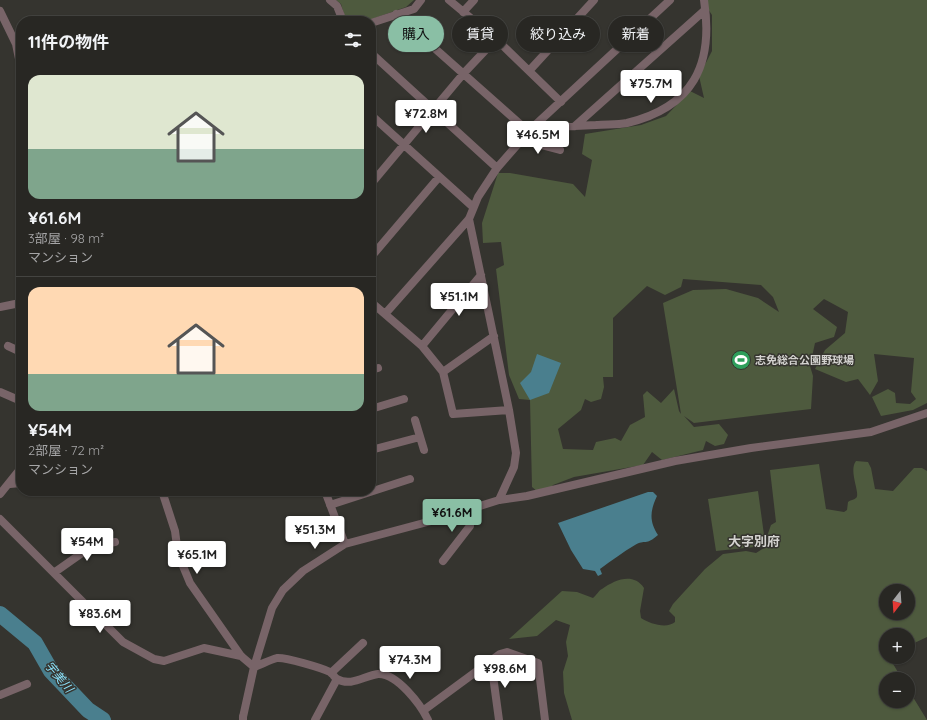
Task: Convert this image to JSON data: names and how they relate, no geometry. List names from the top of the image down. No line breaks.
{"districts":["大字別府"],"water":["宇美川"],"places":{"sports":["志免総合公園野球場"]},"north":"bottom","page":{"chip":["購入","賃貸","絞り込み","新着"],"heading":"11件の物件","list":[{"name":"¥61.6M","note":"3部屋 · 98 m² · マンション"},{"name":"¥54M","note":"2部屋 · 72 m² · マンション"}],"price":["¥75.7M","¥72.8M","¥46.5M","¥51.1M","¥61.6M","¥51.3M","¥54M","¥65.1M","¥83.6M","¥74.3M","¥98.6M"],"map_buttons":["+","−"]}}
